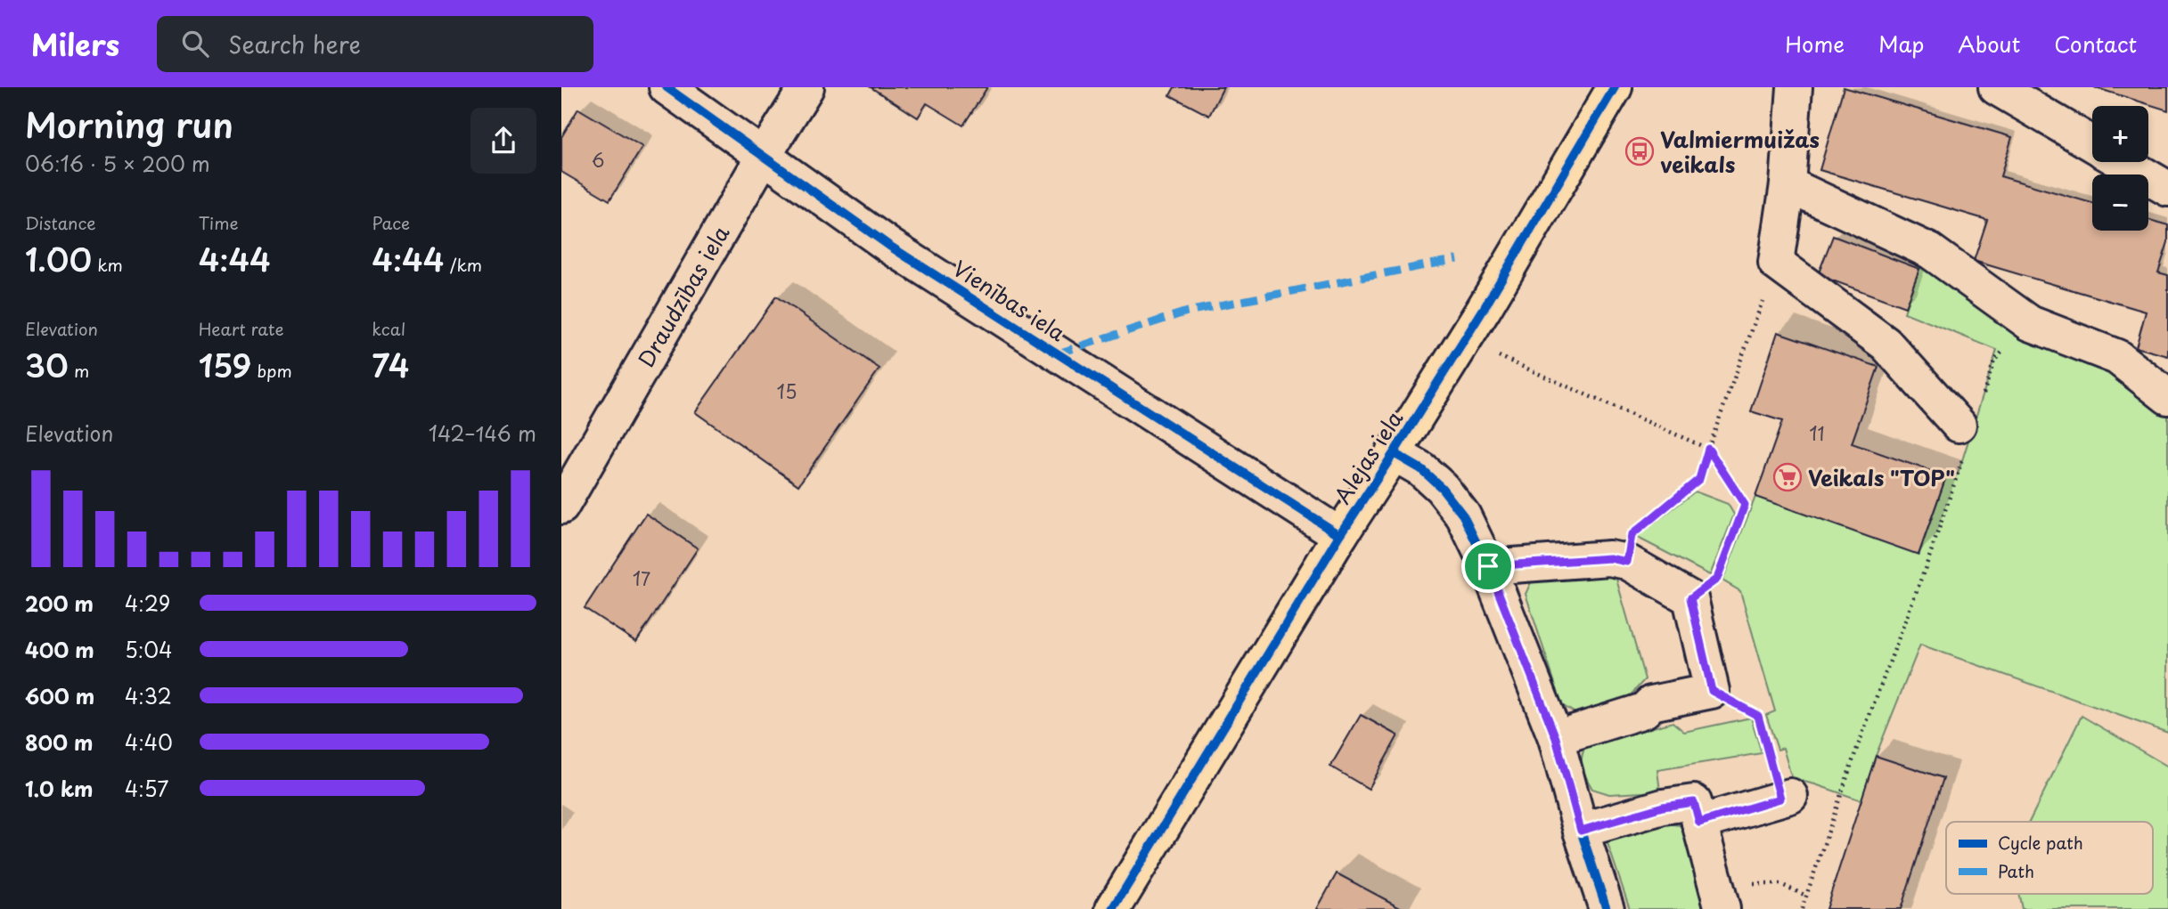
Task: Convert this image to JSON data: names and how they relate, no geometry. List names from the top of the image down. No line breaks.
{"streets":{"main road":["Alejas iela"],"street":["Draudzības iela","Vienības iela"]},"crossings":[["Draudzības iela","Vienības iela"],["Vienības iela","Alejas iela"]],"places":{"bus stop":["Valmiermuižas veikals"],"supermarket":["Veikals \"TOP\""]},"house_numbers":["6","15","11","17"],"legend":["Cycle path","Path"],"page":{"header":"Milers","search":"Search here","nav":["Home","Map","About","Contact"],"heading":["Morning run","06:16 · 5 × 200 m"],"map_buttons":["+","−"],"stats":[["Distance","1.00 km"],["Time","4:44"],["Pace","4:44 /km"],["Elevation","30 m"],["Heart rate","159 bpm"],["kcal","74"]],"chart":["Elevation","142–146 m"],"list":[{"name":"200 m","note":"4:29"},{"name":"400 m","note":"5:04"},{"name":"600 m","note":"4:32"},{"name":"800 m","note":"4:40"},{"name":"1.0 km","note":"4:57"}]}}
